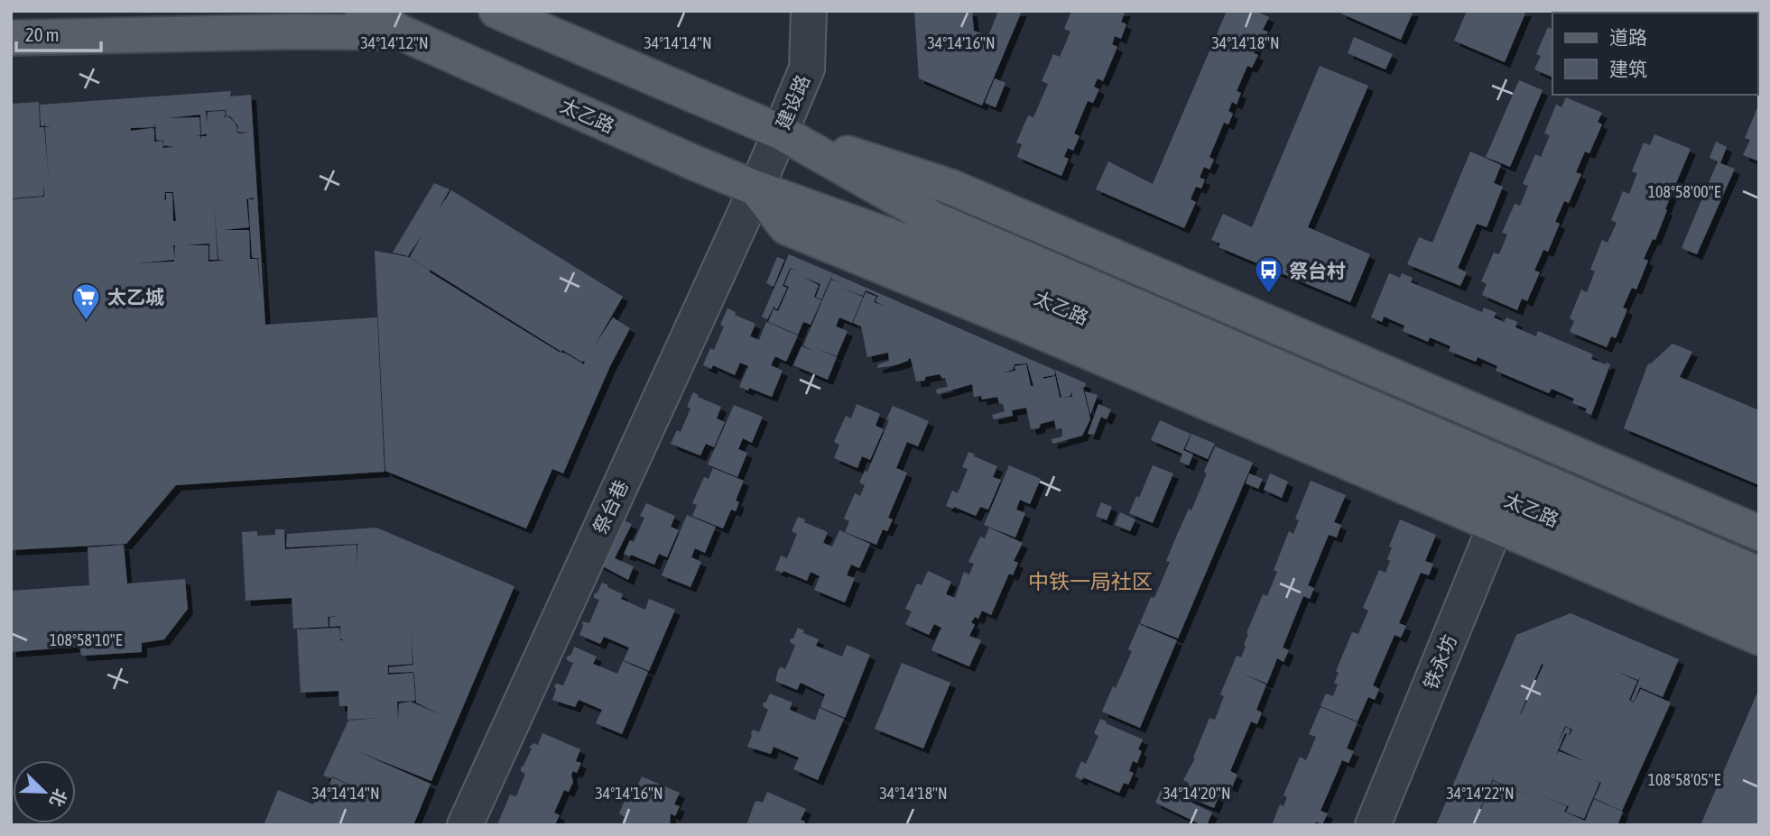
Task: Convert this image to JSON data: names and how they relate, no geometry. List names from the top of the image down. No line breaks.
{"streets":{"main road":["太乙路"],"street":["建设路","祭台巷","铁永坊"]},"crossings":[["建设路","太乙路"],["建设路","祭台巷"],["太乙路","祭台巷"],["太乙路","铁永坊"]],"districts":["中铁一局社区"],"places":{"bus stop":["祭台村"],"supermarket":["太乙城"]},"legend":["道路","建筑"],"scale_bar":"20 m","north":"bottom right","coordinates":["34°14'12\"N","34°14'14\"N","34°14'16\"N","34°14'18\"N","108°58'00\"E","108°58'10\"E","108°58'05\"E","34°14'20\"N","34°14'22\"N"]}
